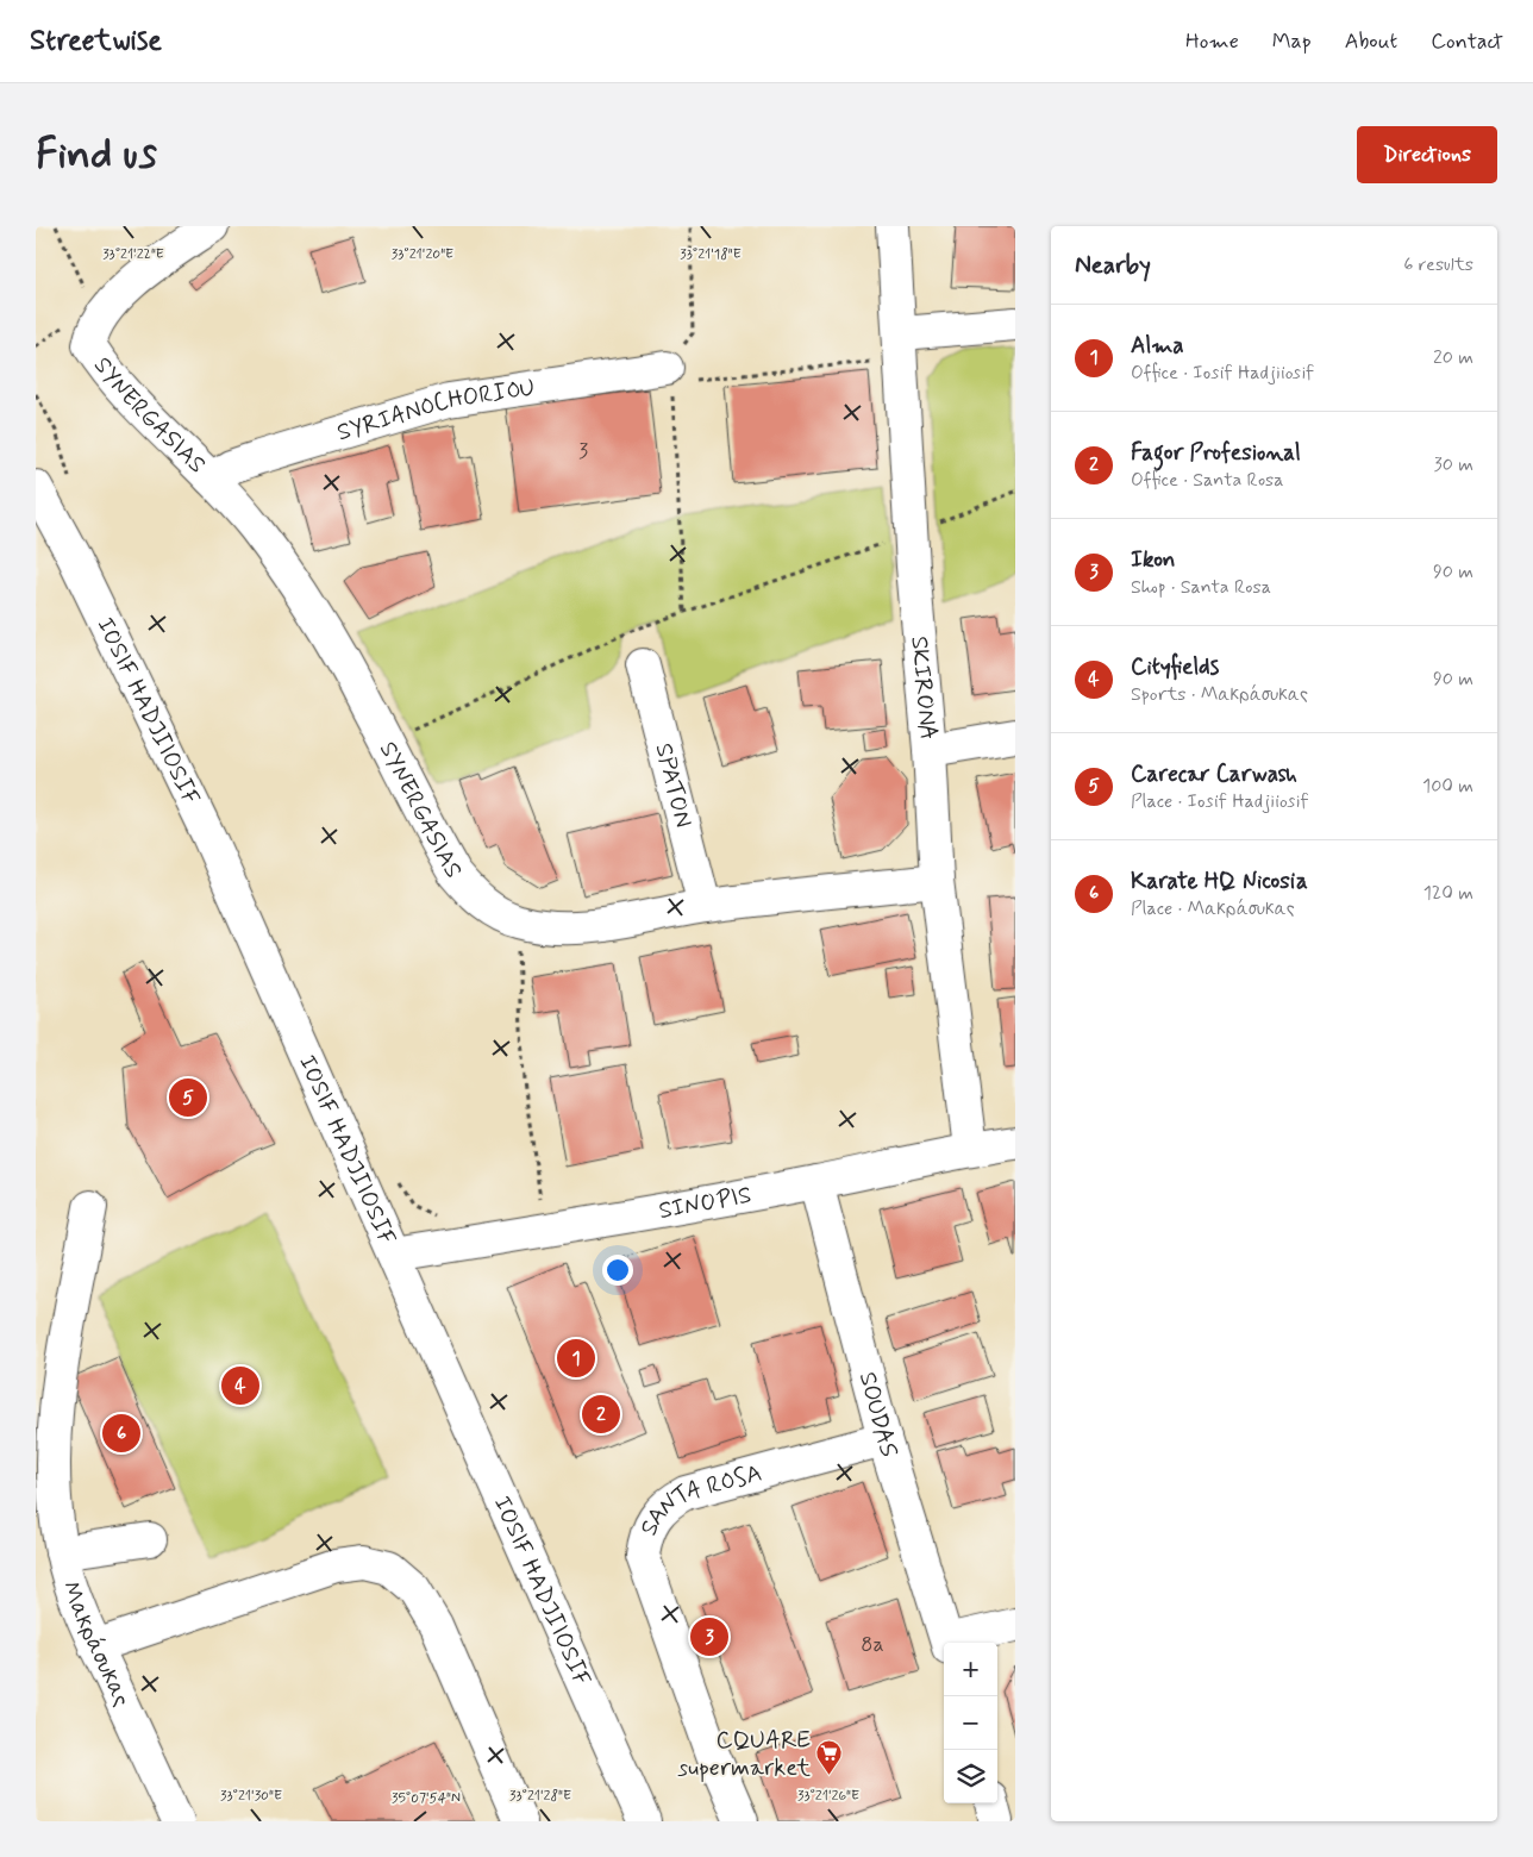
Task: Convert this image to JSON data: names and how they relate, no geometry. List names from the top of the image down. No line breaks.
{"streets":{"street":["SYRIANOCHORIOU","SYNERGASIAS","SKIRONA","IOSIF HADJIIOSIF","SPATON","SINOPIS","SOUDAS","SANTA ROSA","Μακράσυκας"]},"crossings":[["SYRIANOCHORIOU","SYNERGASIAS"],["SYNERGASIAS","SKIRONA"],["SYNERGASIAS","SPATON"],["SKIRONA","SINOPIS"],["IOSIF HADJIIOSIF","SINOPIS"],["SINOPIS","SOUDAS"],["SOUDAS","SANTA ROSA"]],"places":{"supermarket":["CQUARE supermarket"]},"house_numbers":["3","8a"],"page":{"header":"Streetwise","nav":["Home","Map","About","Contact"],"buttons":"Directions","title":"Find us","heading":["Nearby","6 results"],"list":[{"mark":"1","name":"Alma","note":"Office · Iosif Hadjiiosif","value":"20 m"},{"mark":"2","name":"Fagor Profesional","note":"Office · Santa Rosa","value":"30 m"},{"mark":"3","name":"Ikon","note":"Shop · Santa Rosa","value":"90 m"},{"mark":"4","name":"Cityfields","note":"Sports · Μακράσυκας","value":"90 m"},{"mark":"5","name":"Carecar Carwash","note":"Place · Iosif Hadjiiosif","value":"100 m"},{"mark":"6","name":"Karate HQ Nicosia","note":"Place · Μακράσυκας","value":"120 m"}],"pins":["5","1","4","2","6","3"],"map_buttons":["+","−"]},"coordinates":["33°21'22\"E","33°21'20\"E","33°21'18\"E","33°21'30\"E","33°21'28\"E","33°21'26\"E","35°07'54\"N"]}
